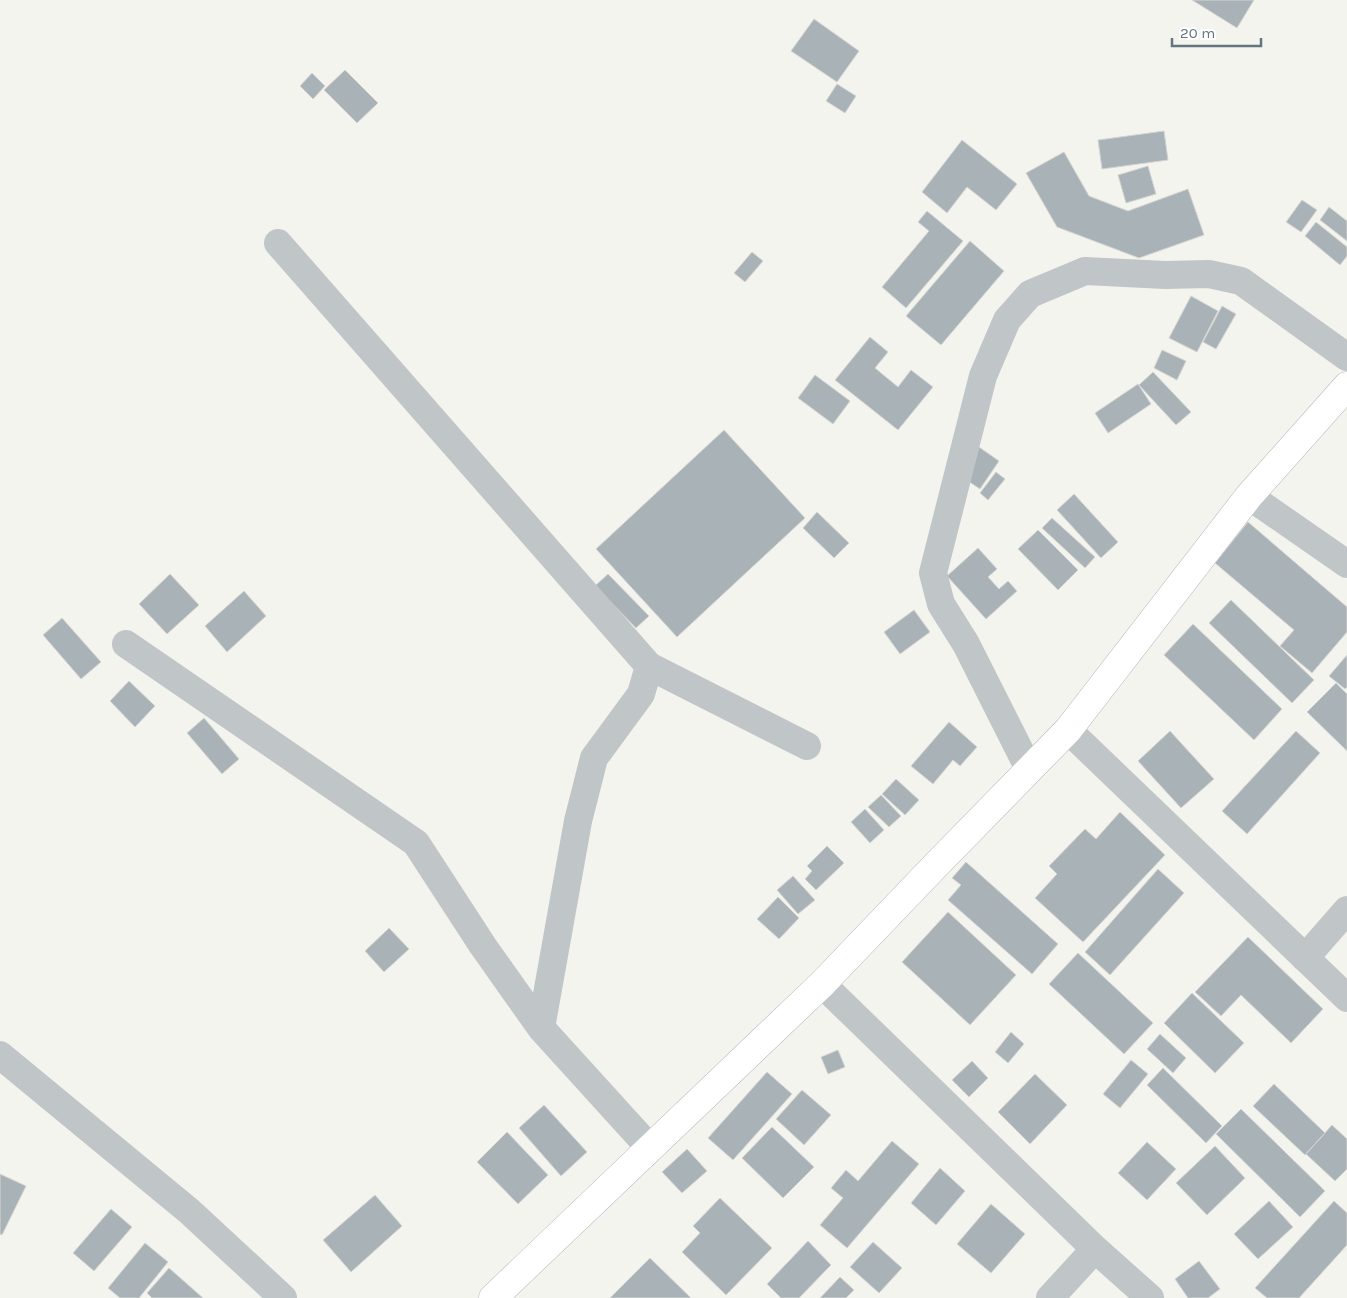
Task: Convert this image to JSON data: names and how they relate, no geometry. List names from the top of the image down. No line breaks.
{"scale_bar":"20 m"}
